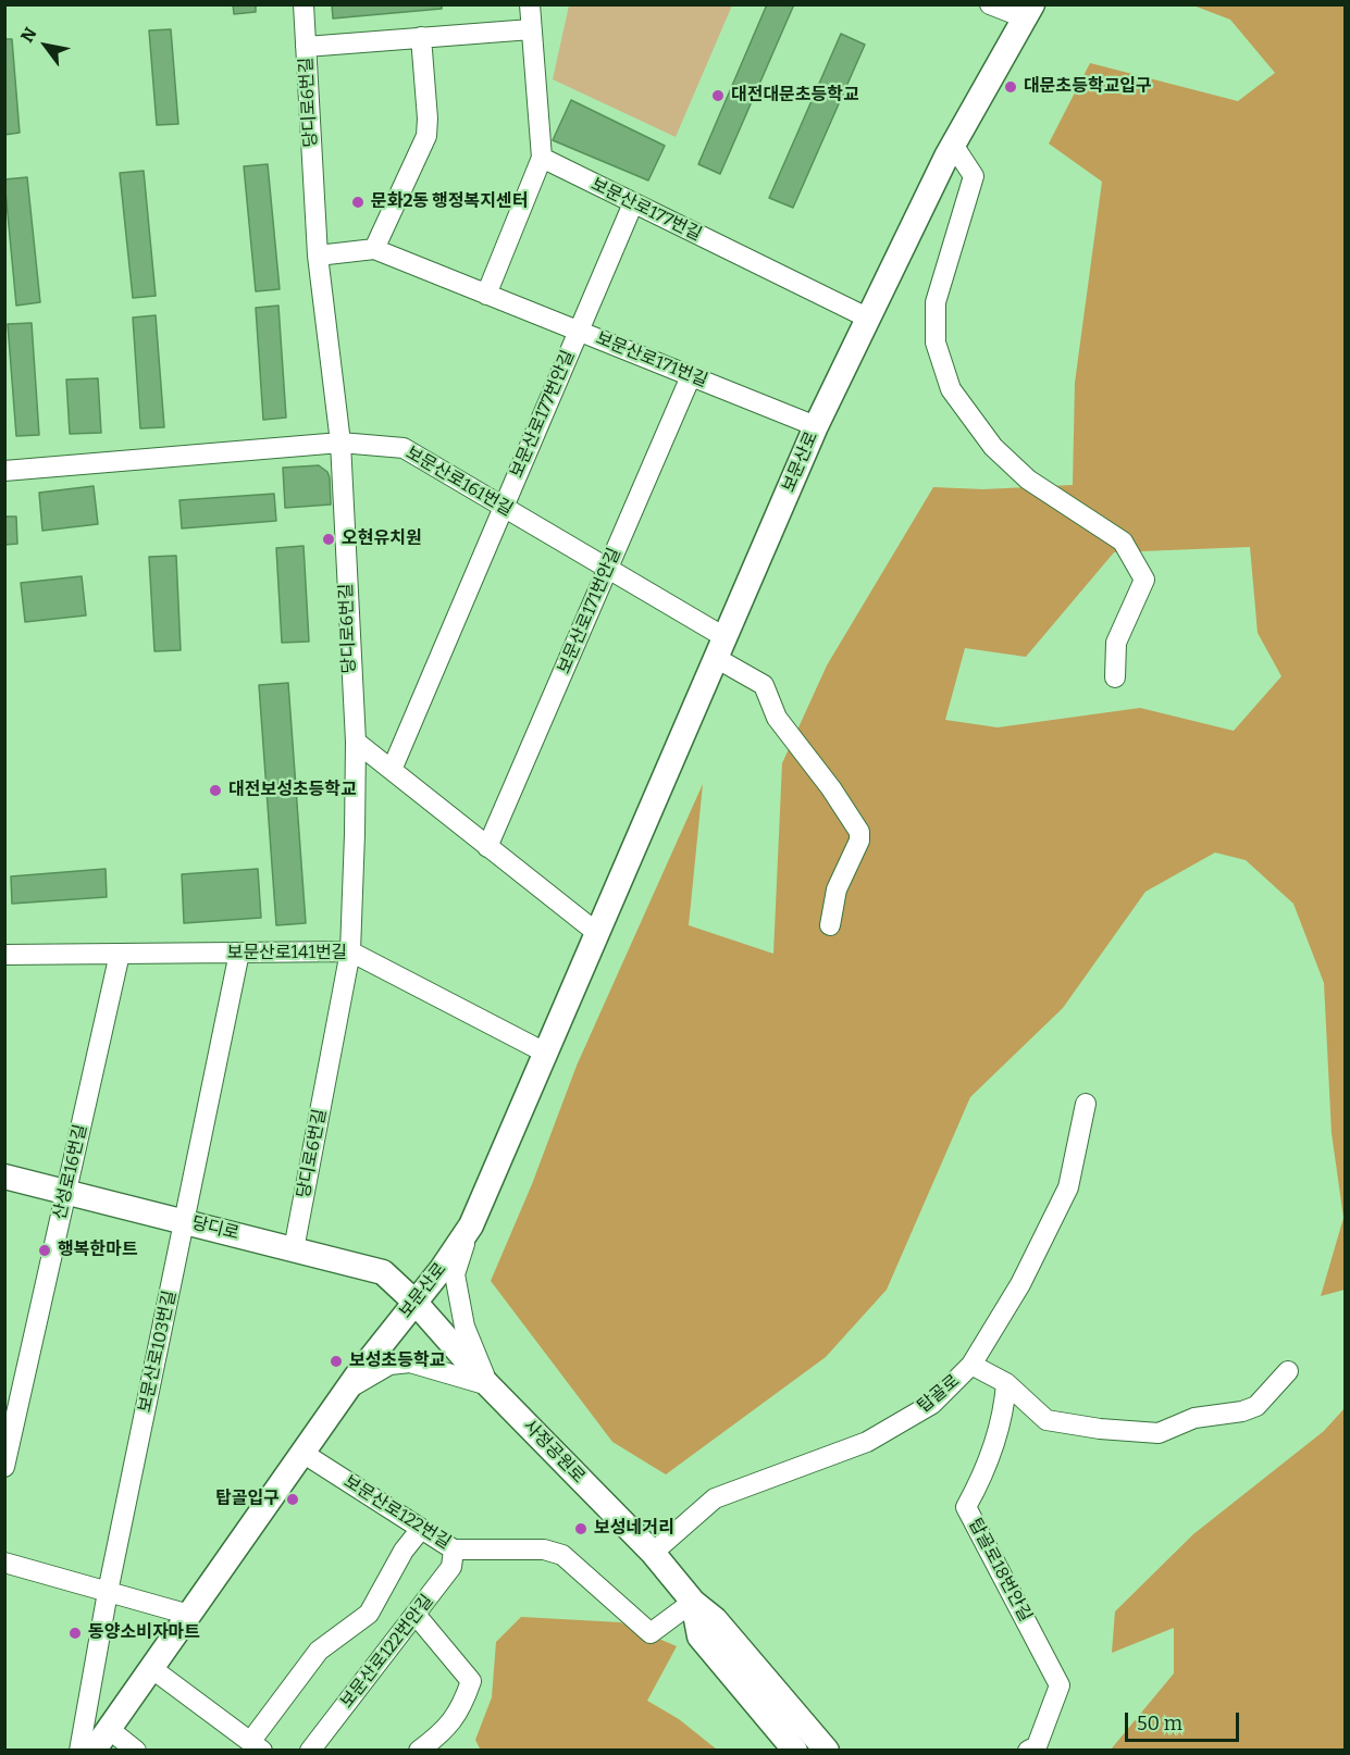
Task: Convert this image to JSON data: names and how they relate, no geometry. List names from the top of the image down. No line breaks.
{"streets":{"main road":["보문산로","당디로","사정공원로"],"street":["당디로6번길","보문산로177번길","보문산로171번길","보문산로177번안길","보문산로161번길","보문산로171번안길","보문산로141번길","산성로16번길","보문산로103번길","탑골로","보문산로122번길","탑골로18번안길","보문산로122번안길"]},"crossings":[["당디로6번길","보문산로171번길"],["당디로6번길","보문산로161번길"],["당디로6번길","보문산로141번길"],["당디로6번길","당디로"],["보문산로177번길","보문산로177번안길"],["보문산로177번길","보문산로"],["보문산로171번길","보문산로177번안길"],["보문산로171번길","보문산로"],["보문산로171번길","보문산로171번안길"],["보문산로177번안길","보문산로161번길"],["보문산로","보문산로161번길"],["보문산로","보문산로141번길"],["보문산로","당디로"],["보문산로","사정공원로"],["보문산로","보문산로122번길"],["보문산로161번길","보문산로171번안길"],["보문산로141번길","산성로16번길"],["보문산로141번길","보문산로103번길"],["산성로16번길","당디로"],["당디로","보문산로103번길"],["당디로","사정공원로"],["탑골로","사정공원로"],["사정공원로","보문산로122번길"],["보문산로122번길","보문산로122번안길"]],"places":["대문초등학교입구","대전대문초등학교","문화2동 행정복지센터","오현유치원","대전보성초등학교","행복한마트","보성초등학교","탑골입구","보성네거리","동양소비자마트"],"scale_bar":"50 m","north":"top left"}
